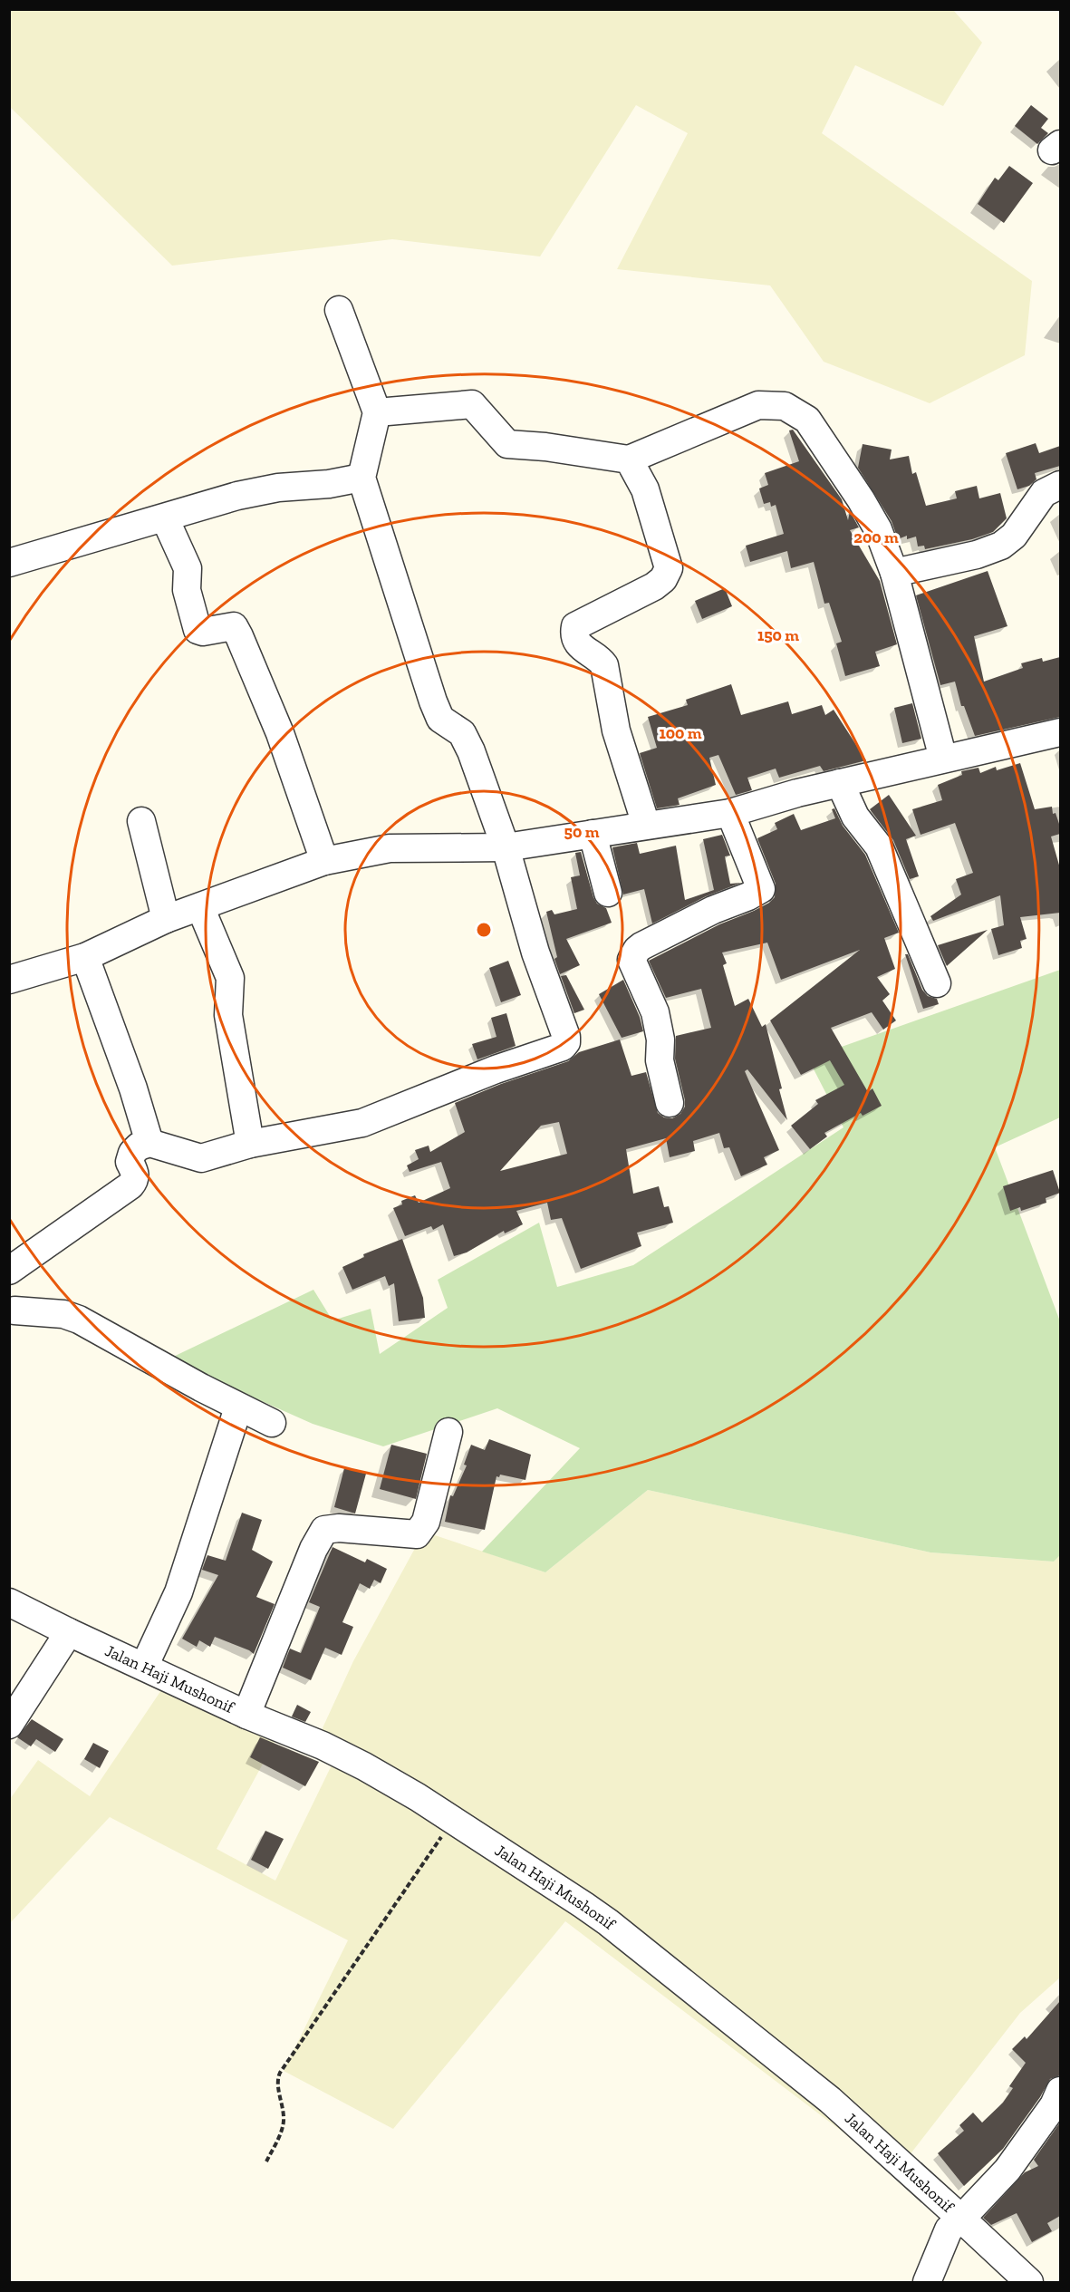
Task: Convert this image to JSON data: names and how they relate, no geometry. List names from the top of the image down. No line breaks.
{"streets":{"street":["Jalan Haji Mushonif"]},"rings":["200 m","150 m","100 m","50 m"]}
